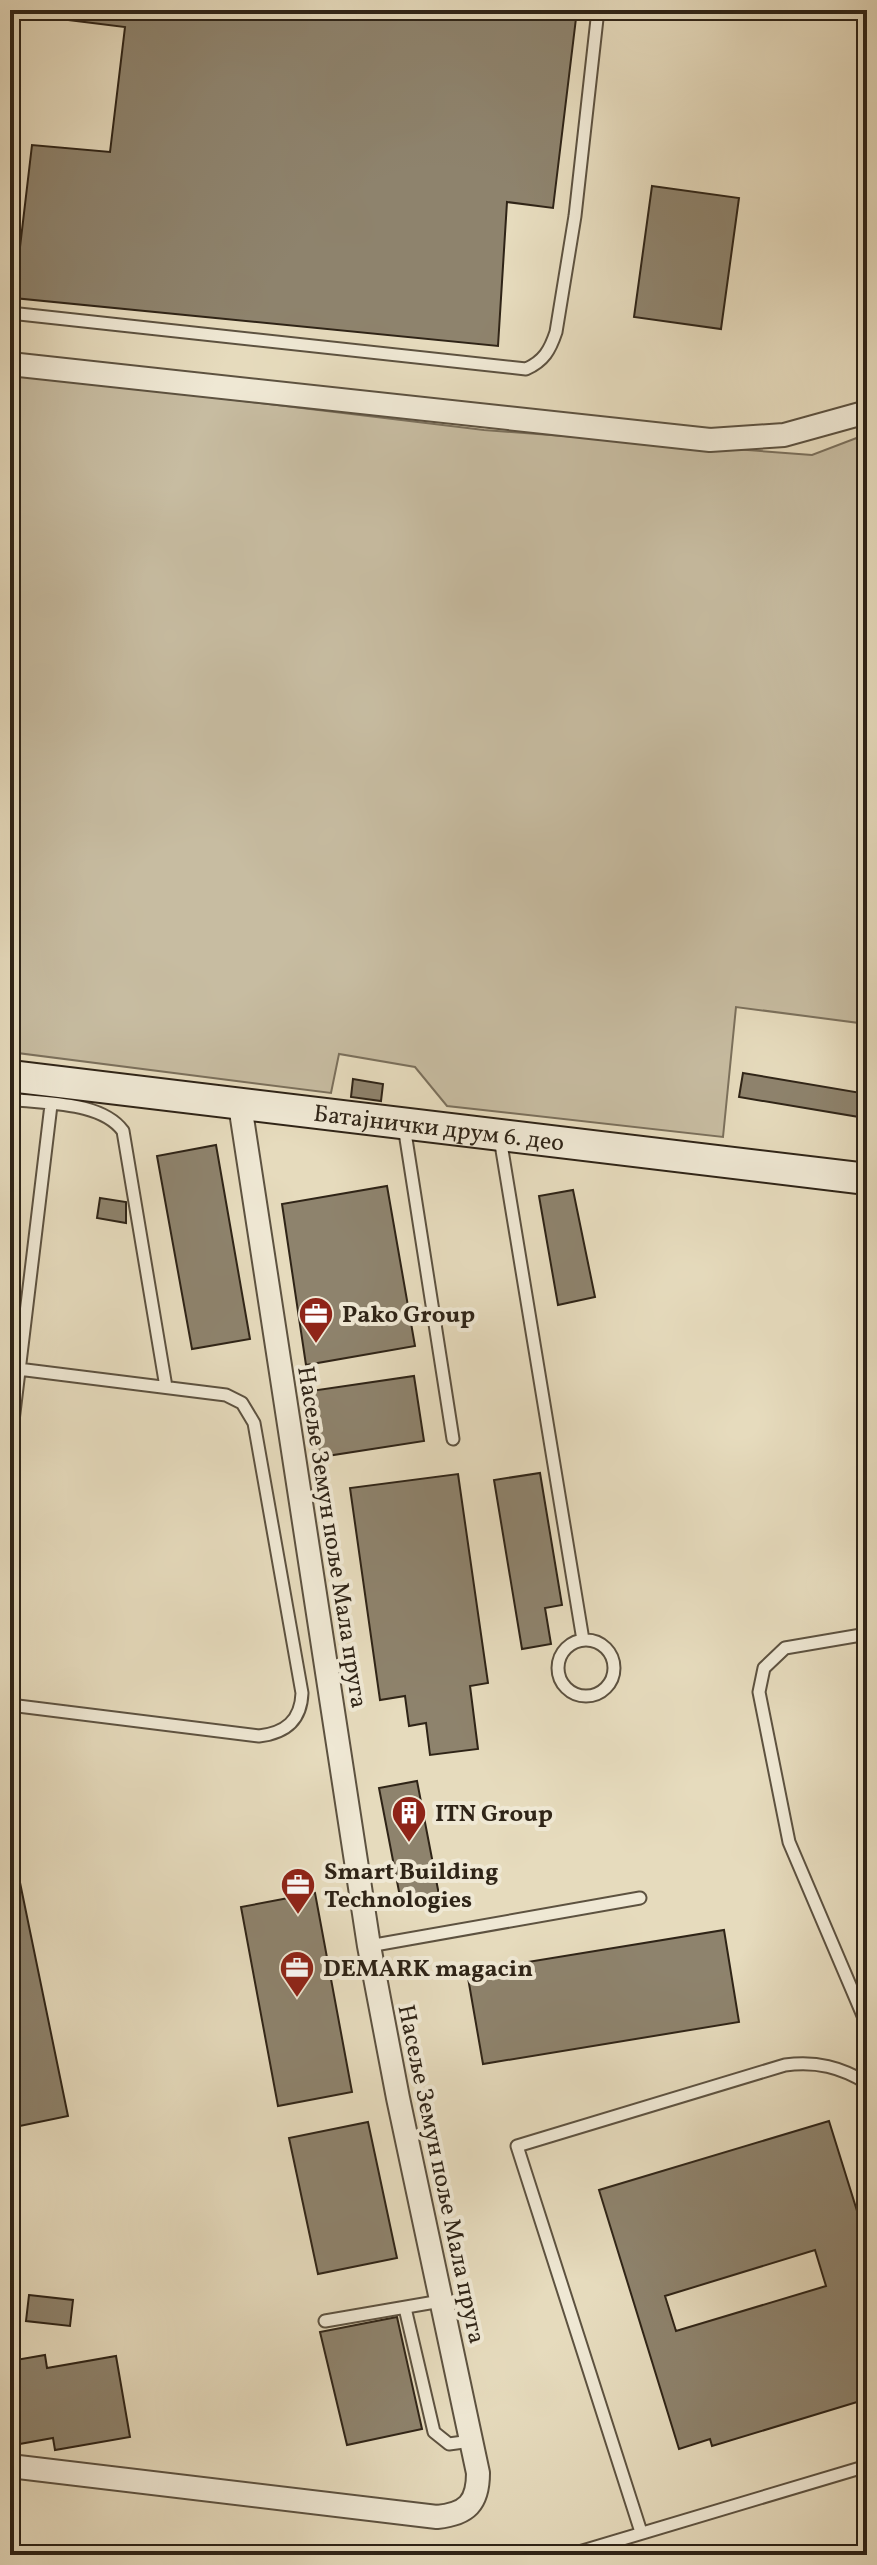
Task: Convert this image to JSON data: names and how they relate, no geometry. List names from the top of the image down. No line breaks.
{"streets":{"street":["Батајнички друм 6. део","Насеље Земун поље Мала пруга"]},"crossings":[["Батајнички друм 6. део","Насеље Земун поље Мала пруга"]],"places":{"office":["Pako Group","Smart Building Technologies","DEMARK magacin"],"building":["ITN Group"]}}
